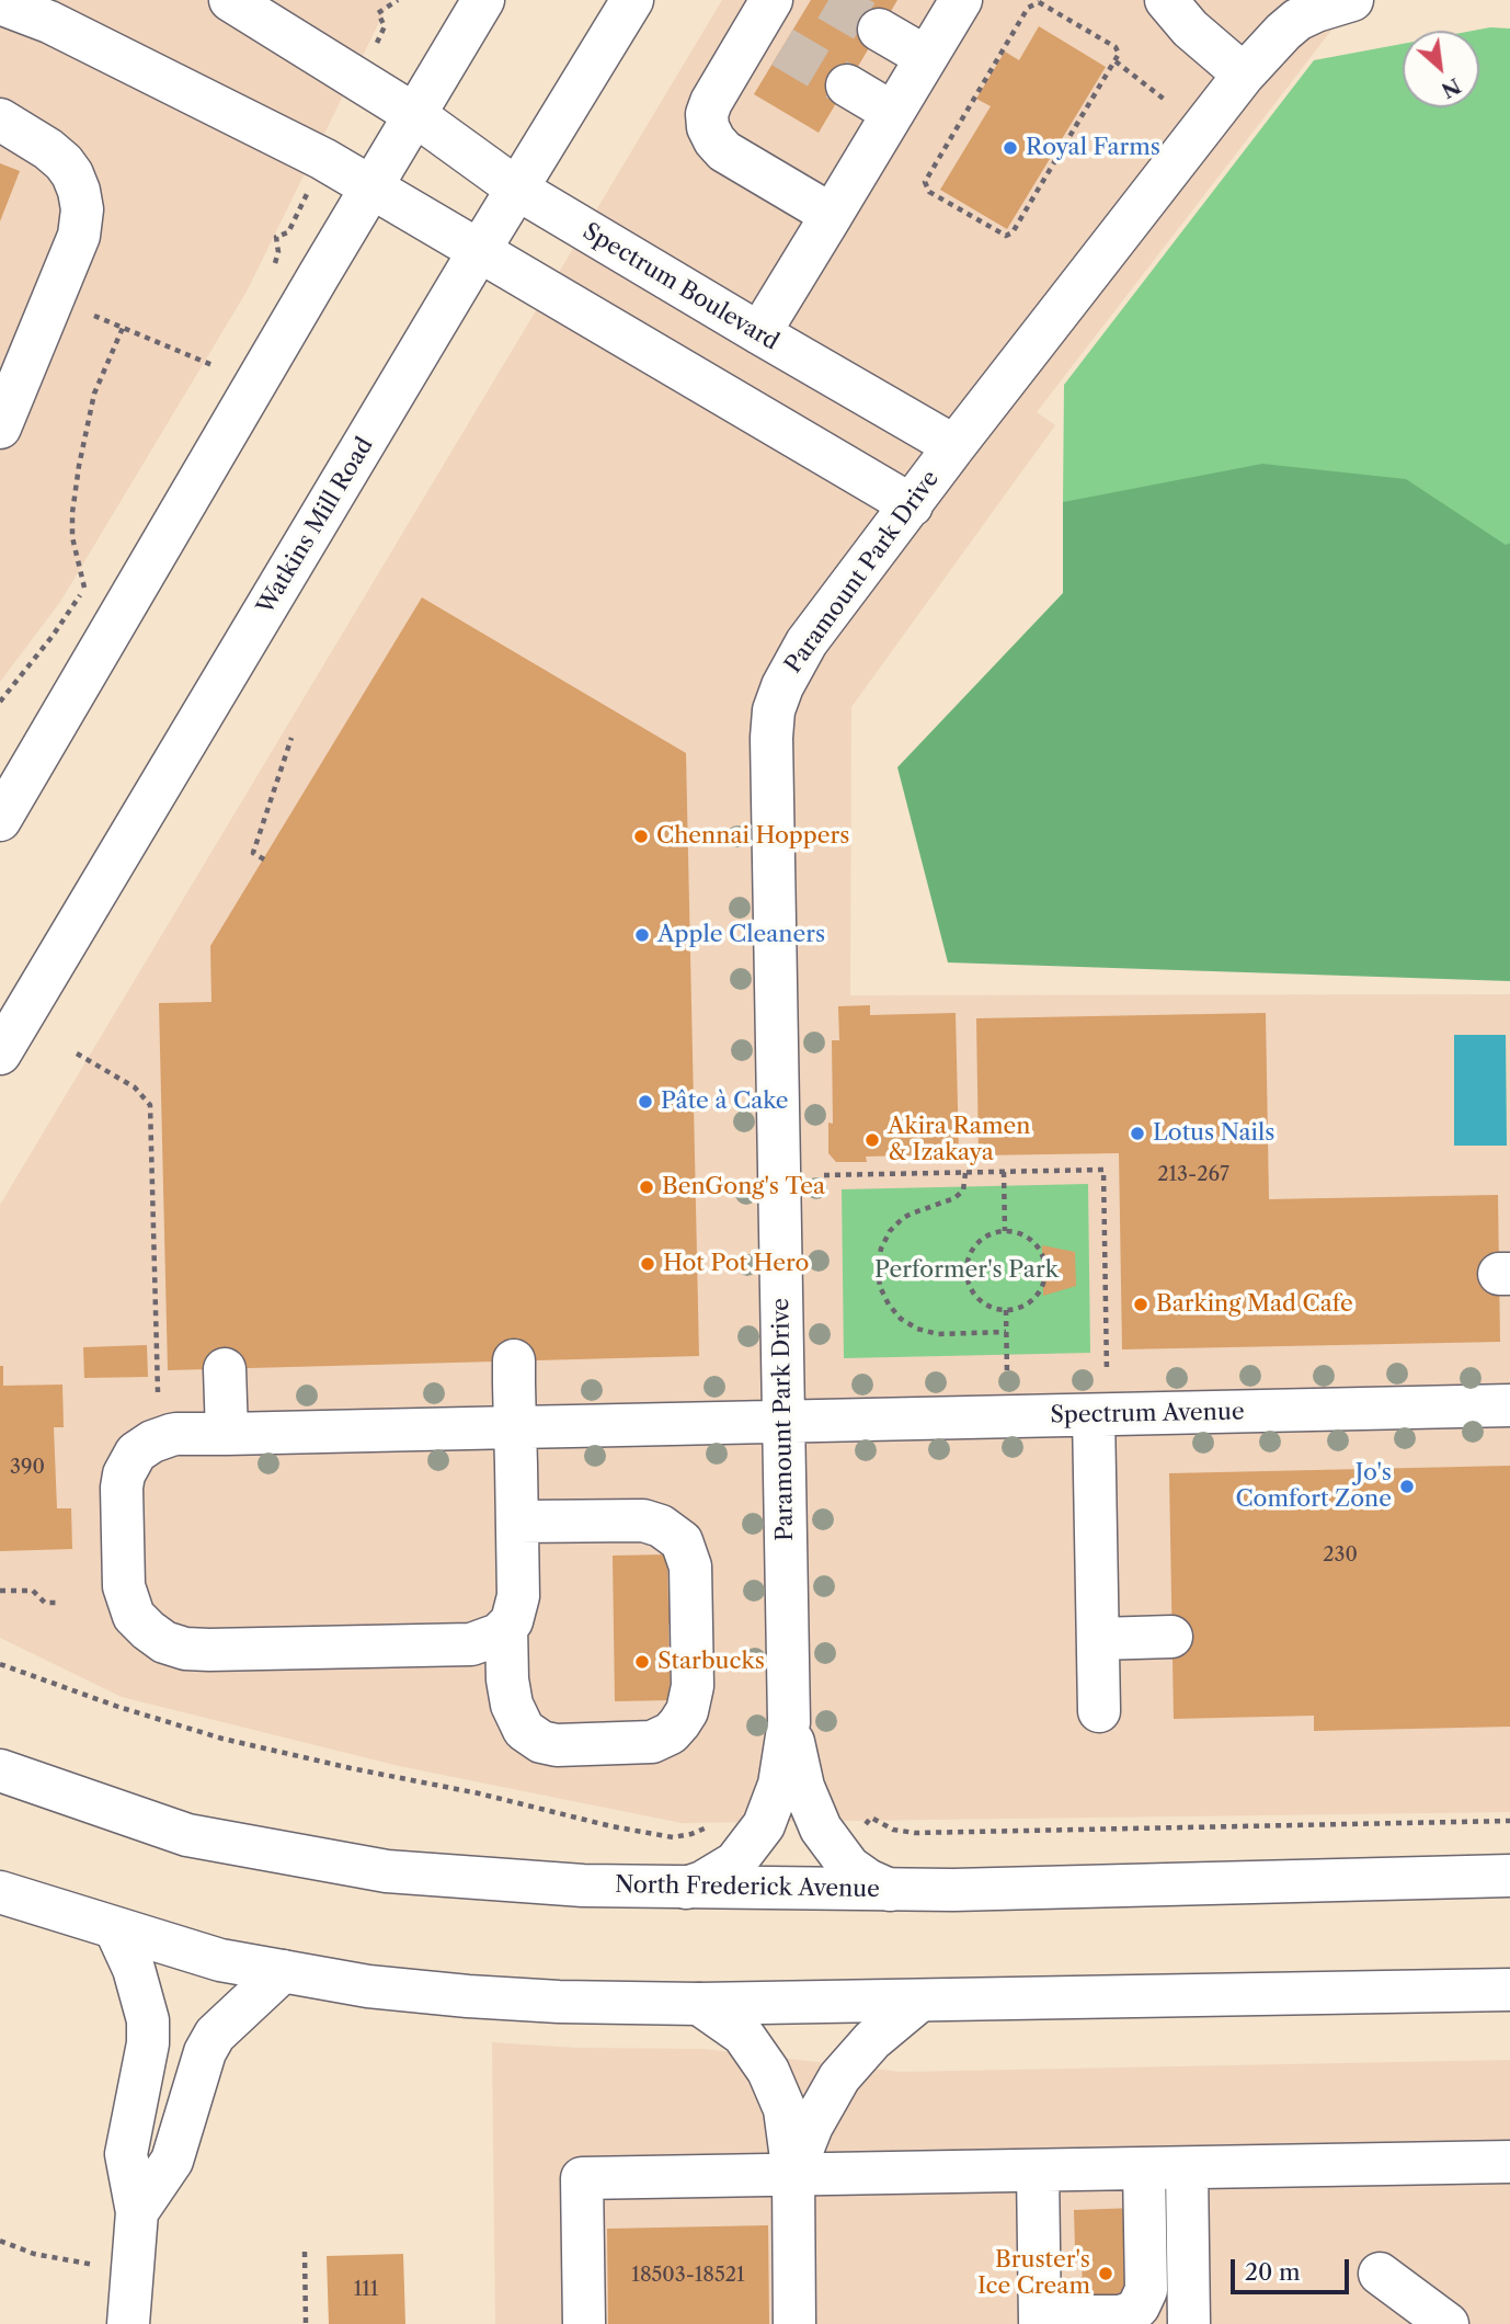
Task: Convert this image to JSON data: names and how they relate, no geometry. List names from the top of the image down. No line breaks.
{"streets":{"main road":["Spectrum Boulevard","Watkins Mill Road","Paramount Park Drive","Spectrum Avenue","North Frederick Avenue"]},"crossings":[["Spectrum Boulevard","Watkins Mill Road"],["Spectrum Boulevard","Paramount Park Drive"],["Paramount Park Drive","Spectrum Avenue"],["Paramount Park Drive","North Frederick Avenue"]],"parks":["Performer's Park"],"places":["Royal Farms","Chennai Hoppers","Apple Cleaners","Pâte à Cake","Lotus Nails","Akira Ramen & Izakaya","BenGong's Tea","Hot Pot Hero","Barking Mad Cafe","Jo's Comfort Zone","Starbucks","Bruster's Ice Cream"],"house_numbers":["213-267","390","230","18503-18521","111"],"scale_bar":"20 m","north":"bottom right"}
